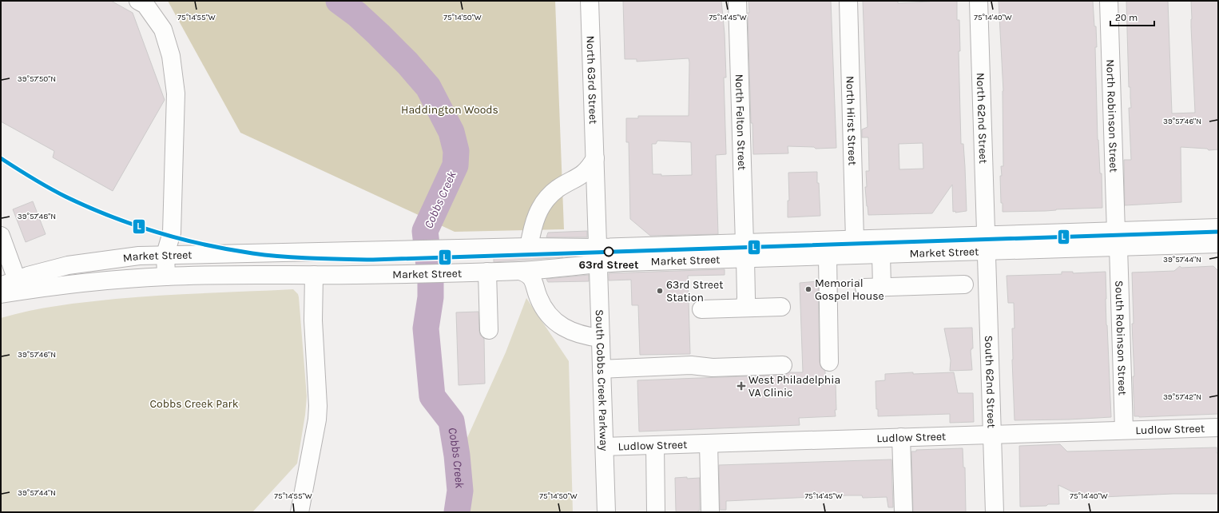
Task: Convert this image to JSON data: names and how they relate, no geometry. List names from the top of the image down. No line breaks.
{"streets":{"main road":["North 63rd Street","North Robinson Street","North 62nd Street","North Hirst Street","North Felton Street","Market Street","South Robinson Street","South Cobbs Creek Parkway","South 62nd Street","Ludlow Street"]},"crossings":[["North 63rd Street","Market Street"],["North 63rd Street","South Cobbs Creek Parkway"],["North Robinson Street","Market Street"],["North Robinson Street","South Robinson Street"],["North 62nd Street","Market Street"],["North 62nd Street","South 62nd Street"],["North Hirst Street","Market Street"],["North Felton Street","Market Street"],["Market Street","South Robinson Street"],["Market Street","South Cobbs Creek Parkway"],["Market Street","South 62nd Street"],["South Robinson Street","Ludlow Street"],["South Cobbs Creek Parkway","Ludlow Street"],["South 62nd Street","Ludlow Street"]],"water":["Cobbs Creek"],"parks":["Haddington Woods","Cobbs Creek Park"],"places":{"other":["63rd Street","Memorial Gospel House","63rd Street Station"],"health":["West Philadelphia VA Clinic"]},"lines":["transit line L"],"scale_bar":"20 m","coordinates":["75°14'55\"W","75°14'50\"W","75°14'40\"W","75°14'45\"W","39°57'50\"N","39°57'46\"N","39°57'48\"N","39°57'44\"N","39°57'42\"N"]}
